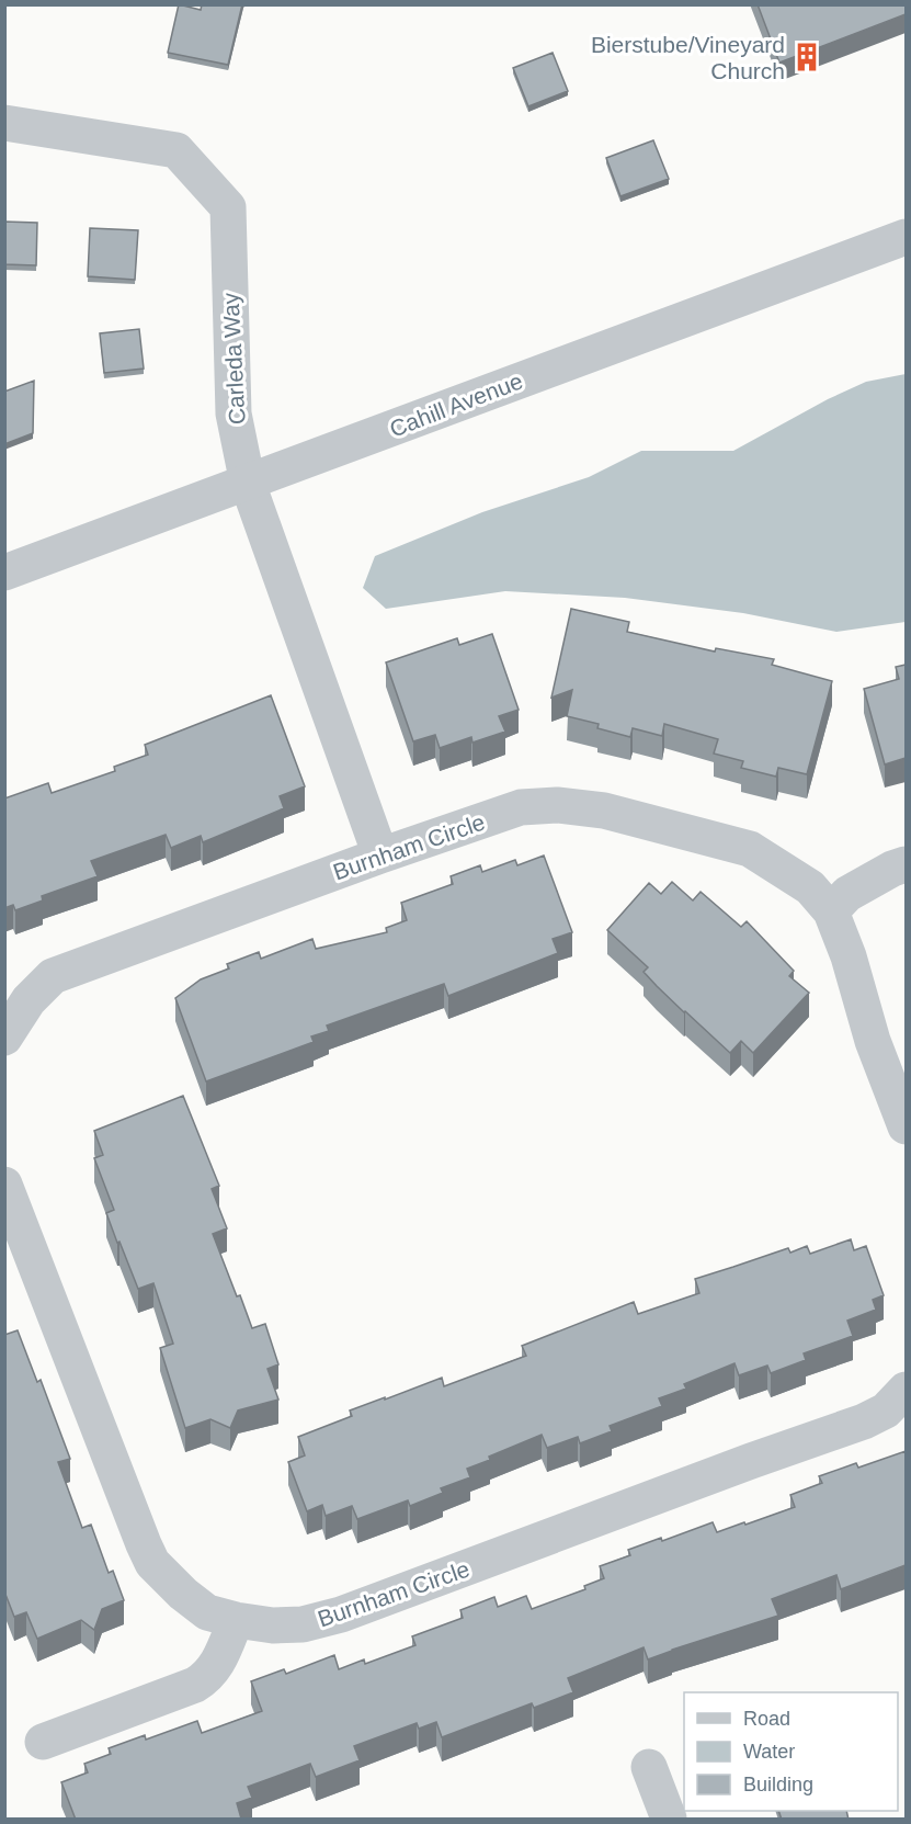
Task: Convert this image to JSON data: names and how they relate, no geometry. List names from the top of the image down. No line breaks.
{"streets":{"street":["Carleda Way","Cahill Avenue","Burnham Circle"]},"crossings":[["Carleda Way","Cahill Avenue"],["Carleda Way","Burnham Circle"]],"places":{"building":["Bierstube/Vineyard Church"]},"legend":["Road","Water","Building"]}
